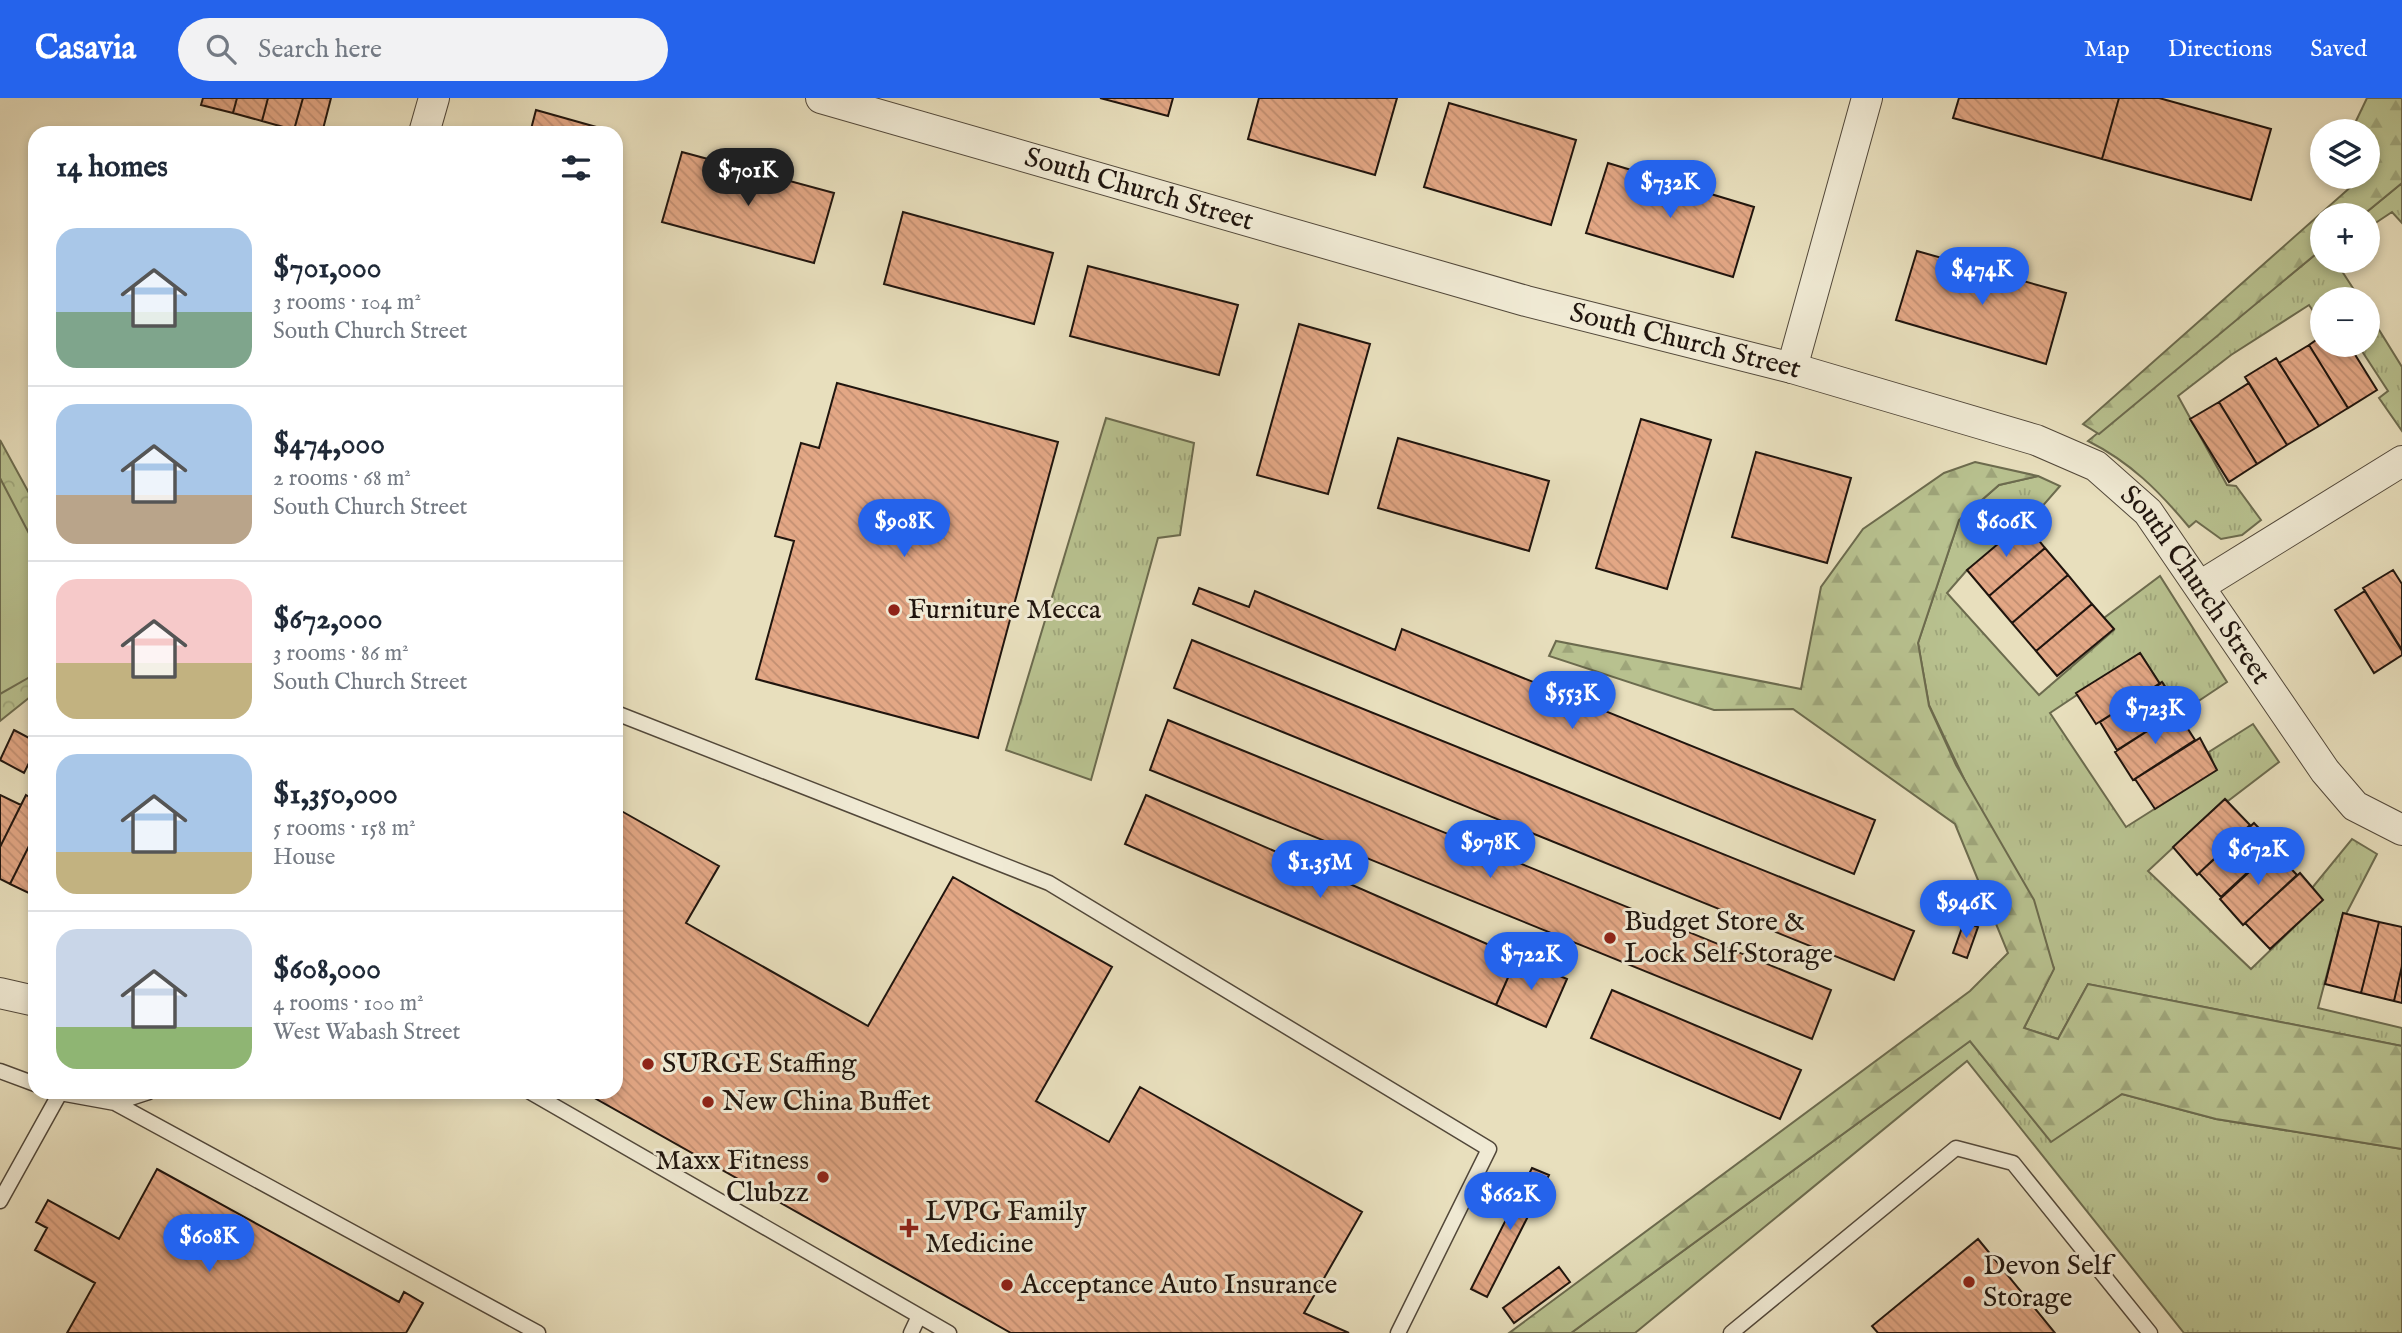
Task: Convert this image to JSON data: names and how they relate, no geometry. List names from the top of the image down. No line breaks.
{"streets":{"street":["South Church Street"]},"places":{"other":["Furniture Mecca","Budget Store & Lock Self Storage","SURGE Staffing","New China Buffet","Maxx Fitness Clubzz","Devon Self Storage","Acceptance Auto Insurance"],"health":["LVPG Family Medicine"]},"page":{"header":"Casavia","search":"Search here","nav":["Map","Directions","Saved"],"map_buttons":["+","−"],"heading":"14 homes","price":["$701K","$732K","$474K","$908K","$606K","$553K","$723K","$978K","$672K","$1.35M","$946K","$722K","$662K","$608K"],"list":[{"name":"$701,000","note":"3 rooms · 104 m² · South Church Street"},{"name":"$474,000","note":"2 rooms · 68 m² · South Church Street"},{"name":"$672,000","note":"3 rooms · 86 m² · South Church Street"},{"name":"$1,350,000","note":"5 rooms · 158 m² · House"},{"name":"$608,000","note":"4 rooms · 100 m² · West Wabash Street"}]}}
